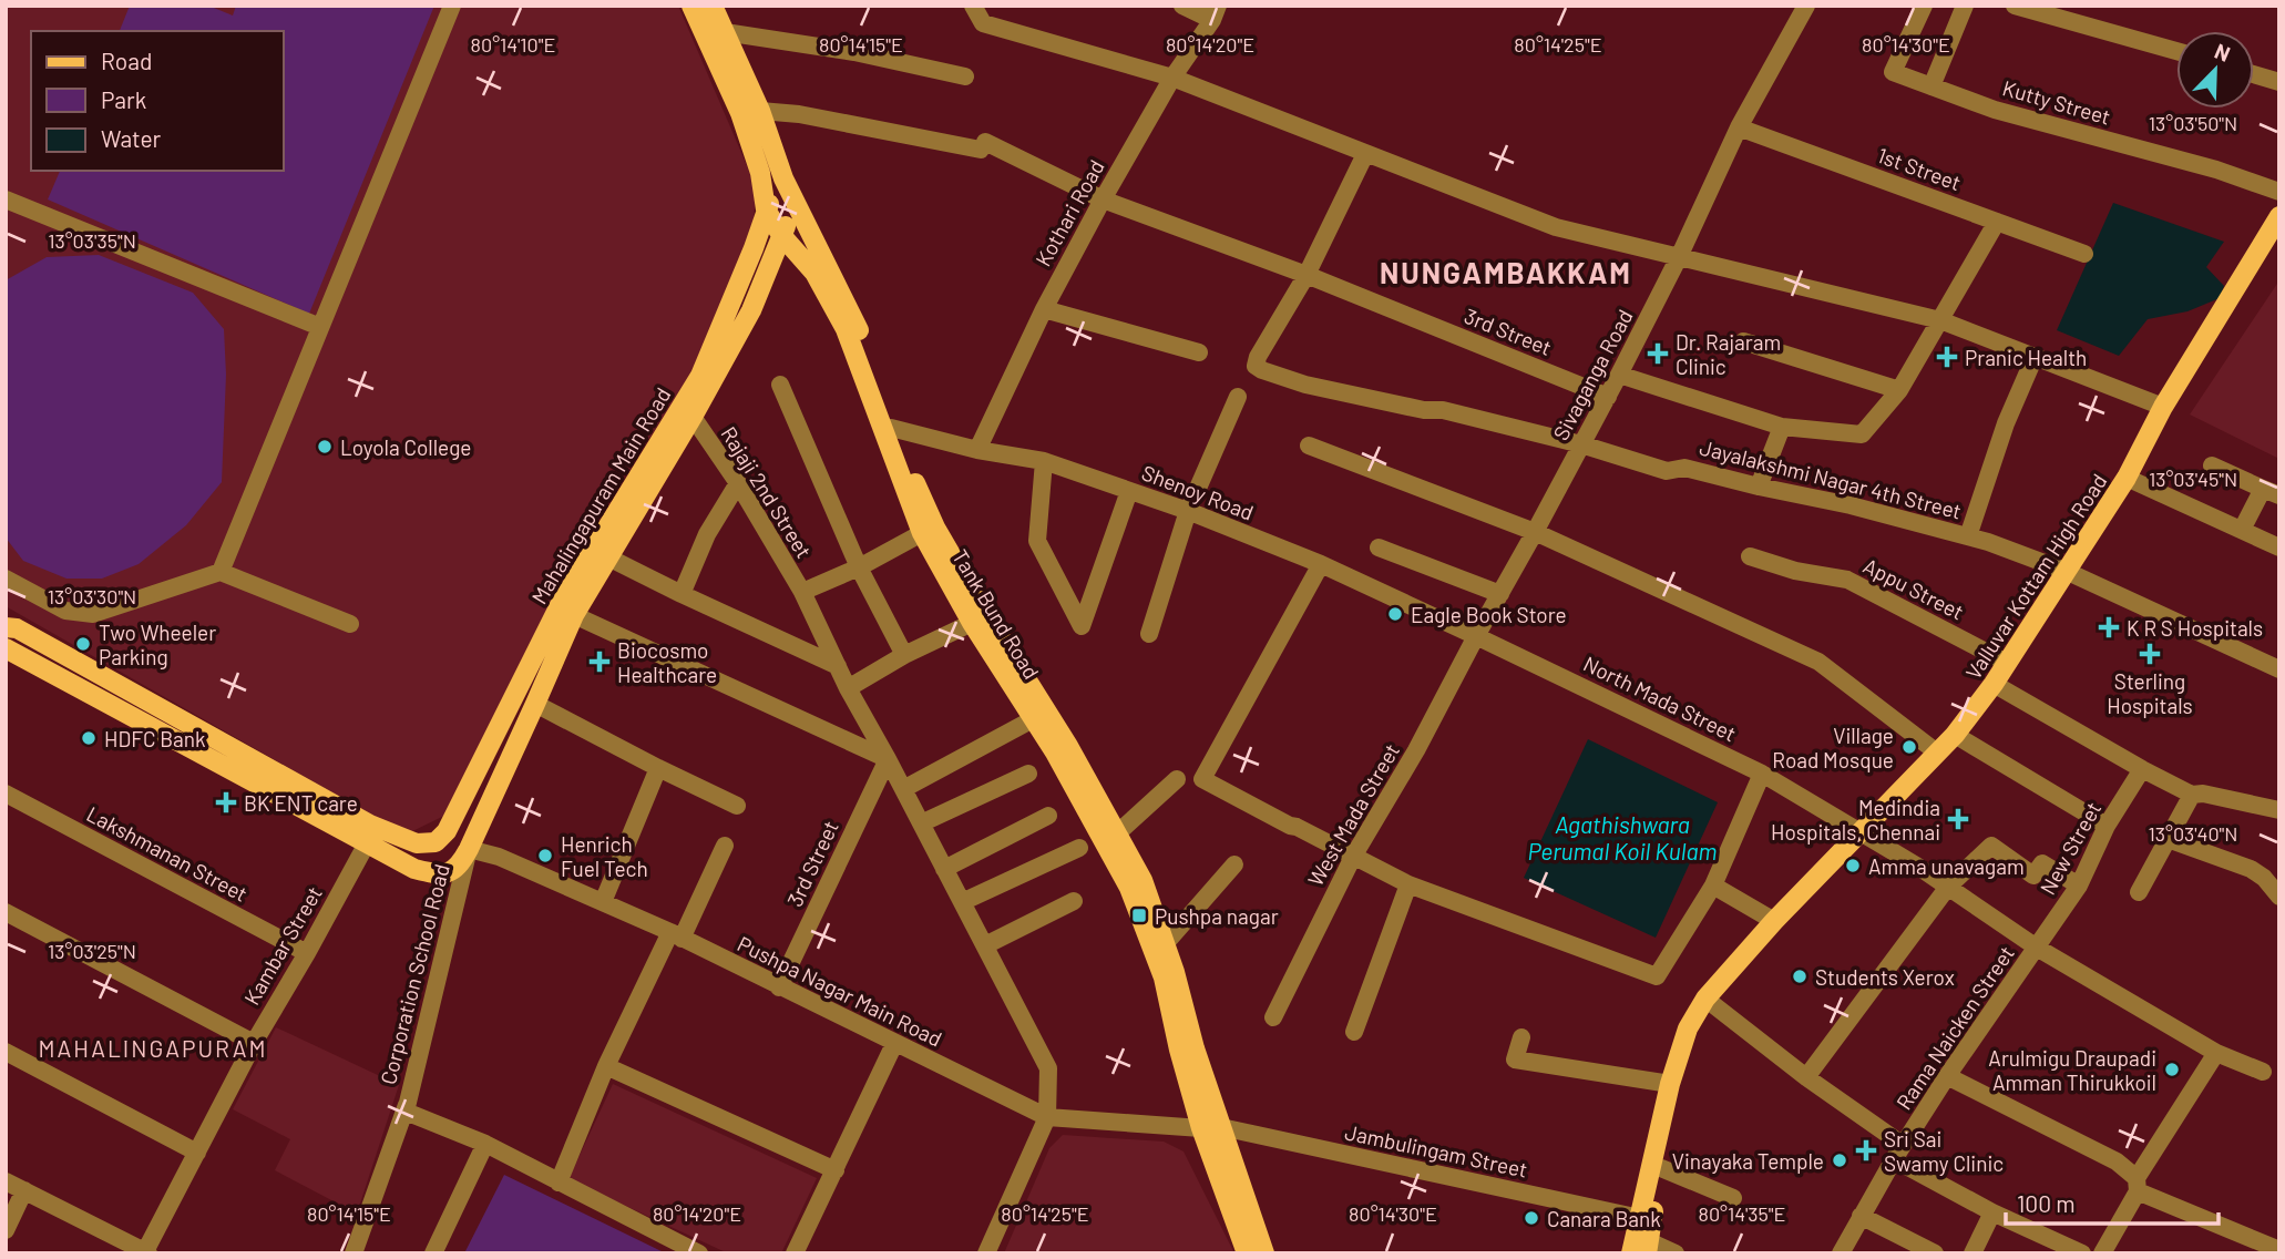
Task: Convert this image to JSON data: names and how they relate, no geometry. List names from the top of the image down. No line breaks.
{"streets":{"main road":["Mahalingapuram Main Road","Valluvar Kottam High Road","Tank Bund Road"],"street":["Kutty Street","1st Street","Kothari Road","3rd Street","Sivaganga Road","Jayalakshmi Nagar 4th Street","Rajaji 2nd Street","Shenoy Road","Appu Street","North Mada Street","West Mada Street","New Street","Lakshmanan Street","Kambar Street","Corporation School Road","Pushpa Nagar Main Road","Rama Naicken Street","Jambulingam Street"]},"crossings":[["1st Street","Sivaganga Road"],["Kothari Road","3rd Street"],["Kothari Road","Shenoy Road"],["3rd Street","Sivaganga Road"],["3rd Street","Jayalakshmi Nagar 4th Street"],["3rd Street","Rajaji 2nd Street"],["3rd Street","Tank Bund Road"],["3rd Street","Pushpa Nagar Main Road"],["Sivaganga Road","Jayalakshmi Nagar 4th Street"],["Sivaganga Road","Shenoy Road"],["Sivaganga Road","North Mada Street"],["Sivaganga Road","West Mada Street"],["Jayalakshmi Nagar 4th Street","Valluvar Kottam High Road"],["Rajaji 2nd Street","Mahalingapuram Main Road"],["Rajaji 2nd Street","Tank Bund Road"],["Rajaji 2nd Street","Pushpa Nagar Main Road"],["Shenoy Road","Tank Bund Road"],["Shenoy Road","North Mada Street"],["Shenoy Road","West Mada Street"],["Mahalingapuram Main Road","Tank Bund Road"],["Mahalingapuram Main Road","Kambar Street"],["Mahalingapuram Main Road","Corporation School Road"],["Mahalingapuram Main Road","Pushpa Nagar Main Road"],["Valluvar Kottam High Road","Appu Street"],["Valluvar Kottam High Road","North Mada Street"],["Valluvar Kottam High Road","Jambulingam Street"],["Tank Bund Road","Pushpa Nagar Main Road"],["Tank Bund Road","Jambulingam Street"],["North Mada Street","West Mada Street"],["North Mada Street","New Street"],["North Mada Street","Rama Naicken Street"],["New Street","Rama Naicken Street"],["Lakshmanan Street","Kambar Street"],["Corporation School Road","Pushpa Nagar Main Road"],["Pushpa Nagar Main Road","Jambulingam Street"]],"districts":["NUNGAMBAKKAM","MAHALINGAPURAM"],"water":["Agathishwara Perumal Koil Kulam"],"places":{"health":["Dr. Rajaram Clinic","Pranic Health","K R S Hospitals","Sterling Hospitals","Biocosmo Healthcare","BK ENT care","Medindia Hospitals, Chennai","Sri Sai Swamy Clinic"],"other":["Loyola College","Eagle Book Store","Two Wheeler Parking","HDFC Bank","Village Road Mosque","Henrich Fuel Tech","Amma unavagam","Students Xerox","Arulmigu Draupadi Amman Thirukkoil","Vinayaka Temple","Canara Bank"],"transit":["Pushpa nagar"]},"legend":["Road","Park","Water"],"scale_bar":"100 m","north":"top right","coordinates":["80°14'10\"E","80°14'15\"E","80°14'20\"E","80°14'25\"E","80°14'30\"E","13°03'50\"N","13°03'35\"N","13°03'45\"N","13°03'30\"N","13°03'40\"N","13°03'25\"N","80°14'35\"E"]}
